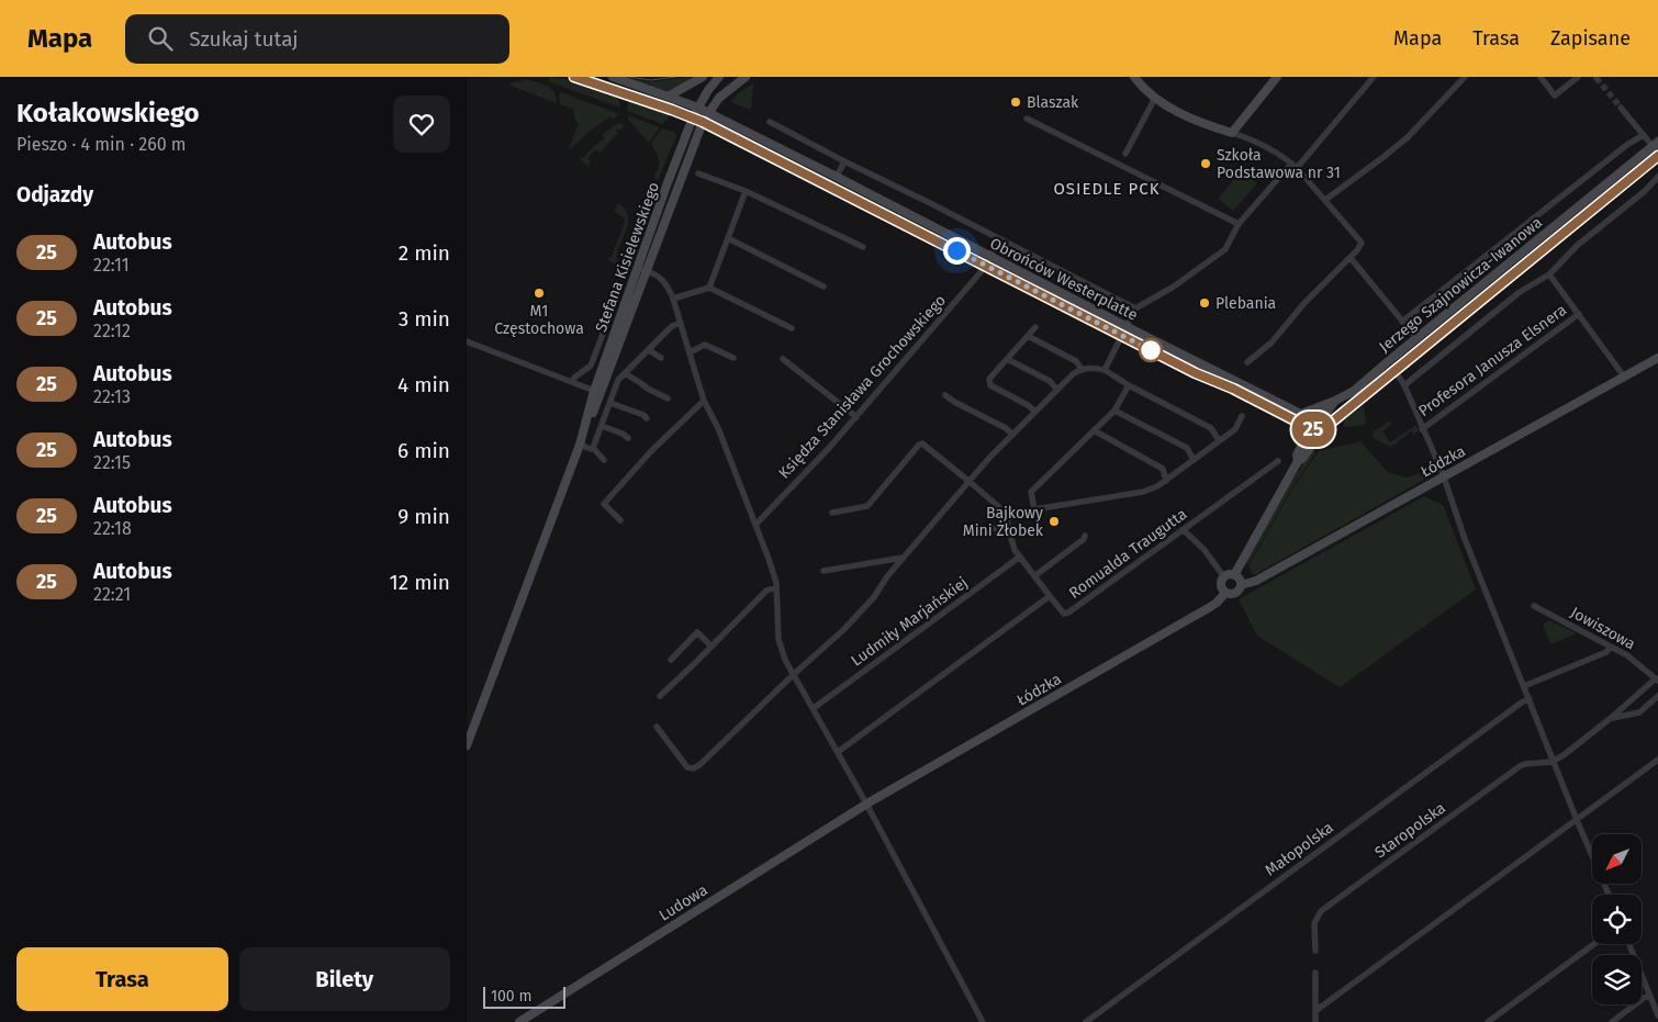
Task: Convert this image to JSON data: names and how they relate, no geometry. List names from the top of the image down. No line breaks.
{"streets":{"main road":["Stefana Kisielewskiego","Obrońców Westerplatte","Jerzego Szajnowicza-Iwanowa","Łódzka","Ludowa"],"street":["Profesora Janusza Elsnera","Księdza Stanisława Grochowskiego","Romualda Traugutta","Ludmiły Marjańskiej","Jowiszowa","Staropolska","Małopolska"]},"crossings":[["Stefana Kisielewskiego","Obrońców Westerplatte"],["Obrońców Westerplatte","Jerzego Szajnowicza-Iwanowa"],["Obrońców Westerplatte","Księdza Stanisława Grochowskiego"],["Jerzego Szajnowicza-Iwanowa","Łódzka"],["Profesora Janusza Elsnera","Łódzka"],["Łódzka","Ludowa"]],"districts":["OSIEDLE PCK"],"places":["Blaszak","Szkoła Podstawowa nr 31","M1 Częstochowa","Plebania","Bajkowy Mini Żłobek"],"lines":["bus line 25"],"scale_bar":"100 m","north":"bottom left","page":{"header":"Mapa","search":"Szukaj tutaj","nav":["Mapa","Trasa","Zapisane"],"heading":[["Kołakowskiego","Pieszo · 4 min · 260 m"],"Odjazdy"],"on_map":"25","list":[{"mark":"25","name":"Autobus","note":"22:11","value":"2 min"},{"mark":"25","name":"Autobus","note":"22:12","value":"3 min"},{"mark":"25","name":"Autobus","note":"22:13","value":"4 min"},{"mark":"25","name":"Autobus","note":"22:15","value":"6 min"},{"mark":"25","name":"Autobus","note":"22:18","value":"9 min"},{"mark":"25","name":"Autobus","note":"22:21","value":"12 min"}],"buttons":["Trasa","Bilety"],"scale":"100 m"}}
